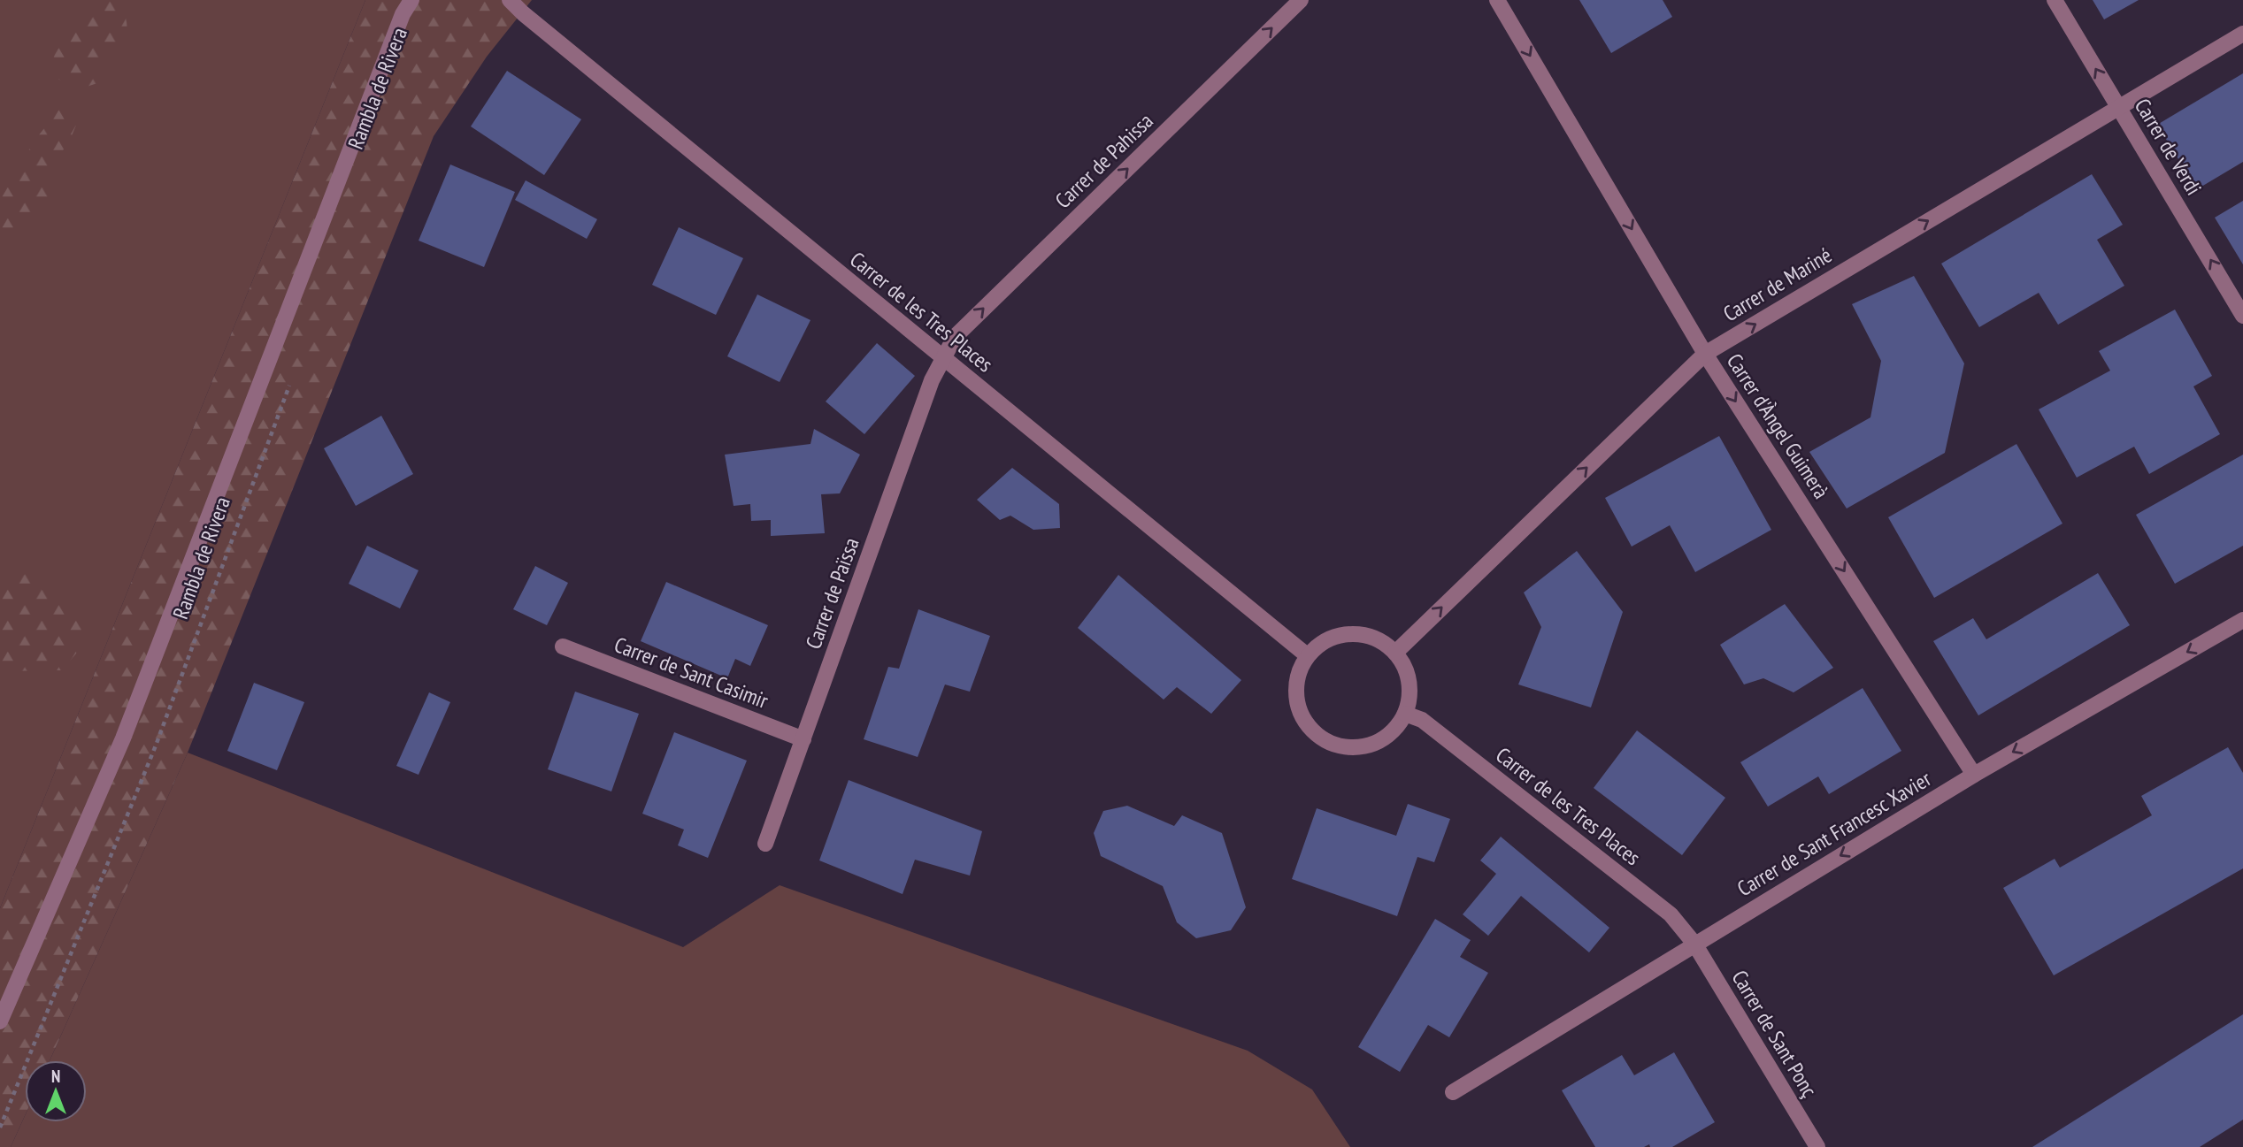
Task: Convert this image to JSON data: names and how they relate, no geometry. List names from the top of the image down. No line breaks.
{"streets":{"street":["Rambla de Rivera","Carrer de Verdi","Carrer de Pahissa","Carrer de Mariné","Carrer de les Tres Places","Carrer d'Àngel Guimerà","Carrer de Païssa","Carrer de Sant Casimir","Carrer de Sant Francesc Xavier","Carrer de Sant Ponç"]},"crossings":[["Carrer de Verdi","Carrer de Mariné"],["Carrer de Pahissa","Carrer de les Tres Places"],["Carrer de Pahissa","Carrer de Païssa"],["Carrer de Mariné","Carrer de les Tres Places"],["Carrer de Mariné","Carrer d'Àngel Guimerà"],["Carrer de les Tres Places","Carrer de Païssa"],["Carrer de les Tres Places","Carrer de Sant Francesc Xavier"],["Carrer de les Tres Places","Carrer de Sant Ponç"],["Carrer d'Àngel Guimerà","Carrer de Sant Francesc Xavier"],["Carrer de Païssa","Carrer de Sant Casimir"],["Carrer de Sant Francesc Xavier","Carrer de Sant Ponç"]],"one_way":["Carrer de Verdi","Carrer de Pahissa","Carrer de Mariné","Carrer d'Àngel Guimerà","Carrer de Sant Francesc Xavier"],"north":"top"}
